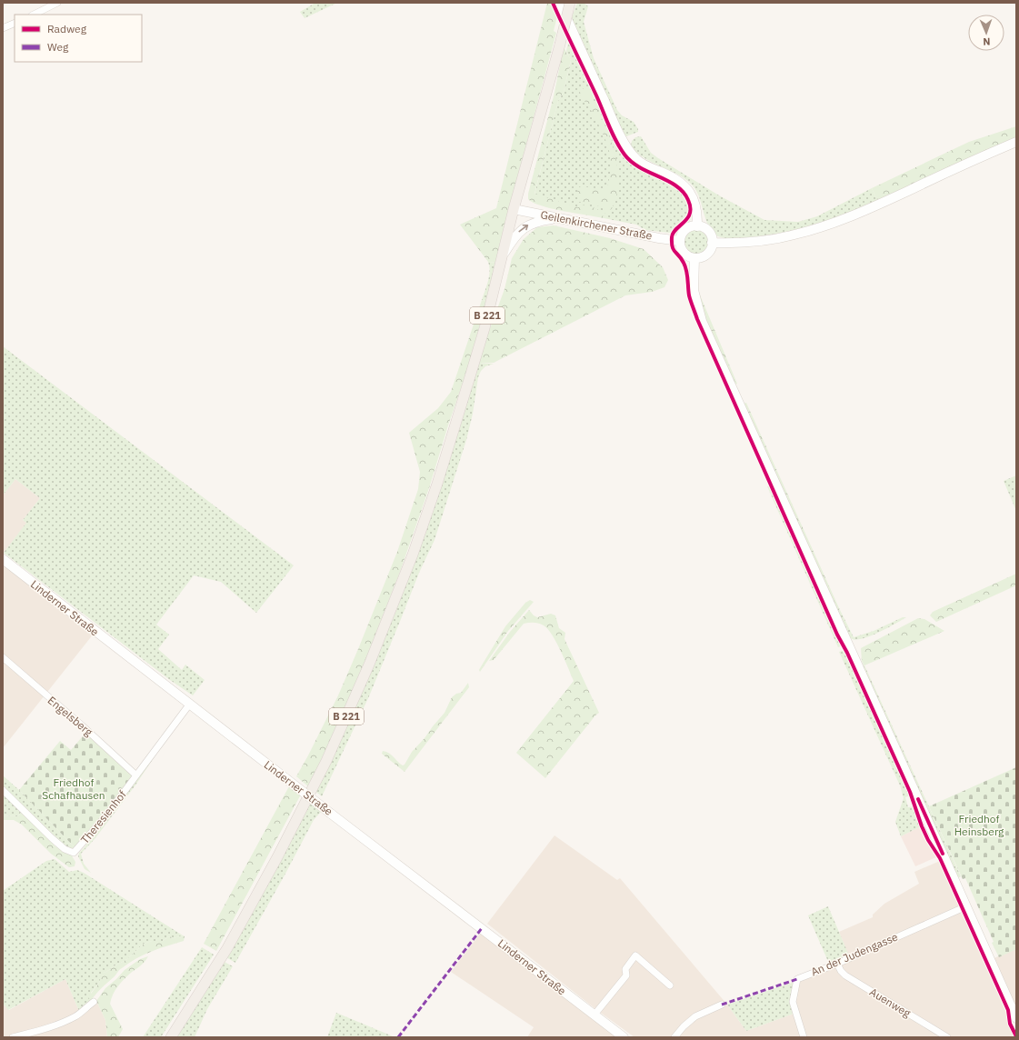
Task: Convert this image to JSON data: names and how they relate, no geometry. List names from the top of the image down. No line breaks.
{"streets":{"main road":["Geilenkirchener Straße","B 221","Linderner Straße"],"street":["Engelsberg","Theresienhof","An der Judengasse","Auenweg"]},"crossings":[["Geilenkirchener Straße","B 221"],["Linderner Straße","Theresienhof"],["Engelsberg","Theresienhof"],["An der Judengasse","Auenweg"]],"parks":["Friedhof Schafhausen","Friedhof Heinsberg"],"legend":["Radweg","Weg"],"north":"bottom"}
